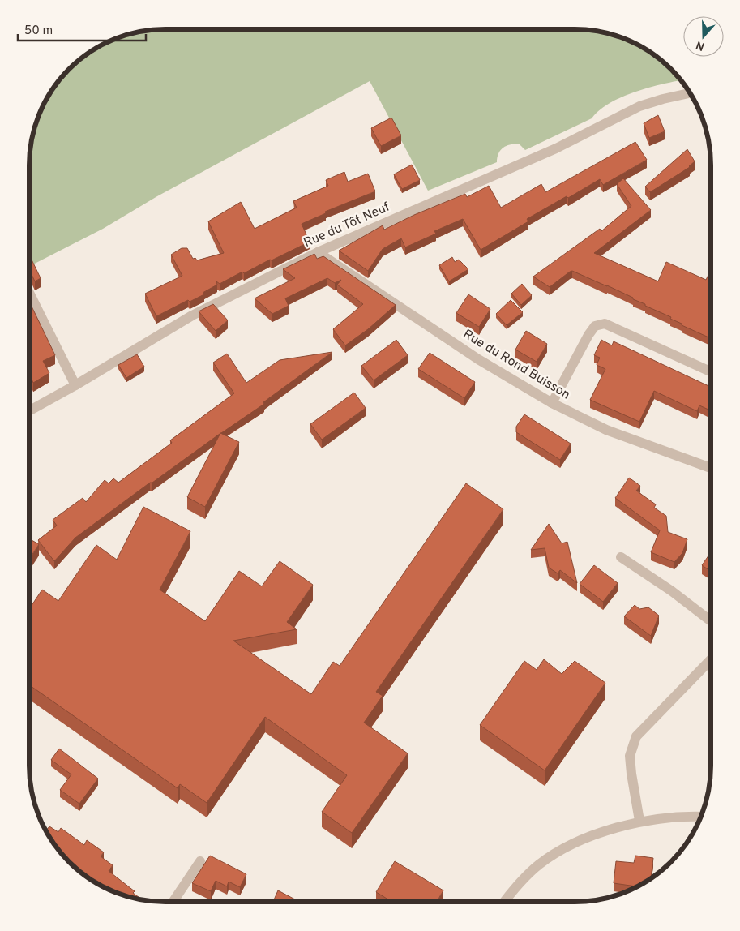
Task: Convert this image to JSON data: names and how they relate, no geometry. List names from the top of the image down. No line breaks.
{"streets":{"street":["Rue du Tôt Neuf","Rue du Rond Buisson"]},"crossings":[["Rue du Tôt Neuf","Rue du Rond Buisson"]],"scale_bar":"50 m","north":"bottom"}
